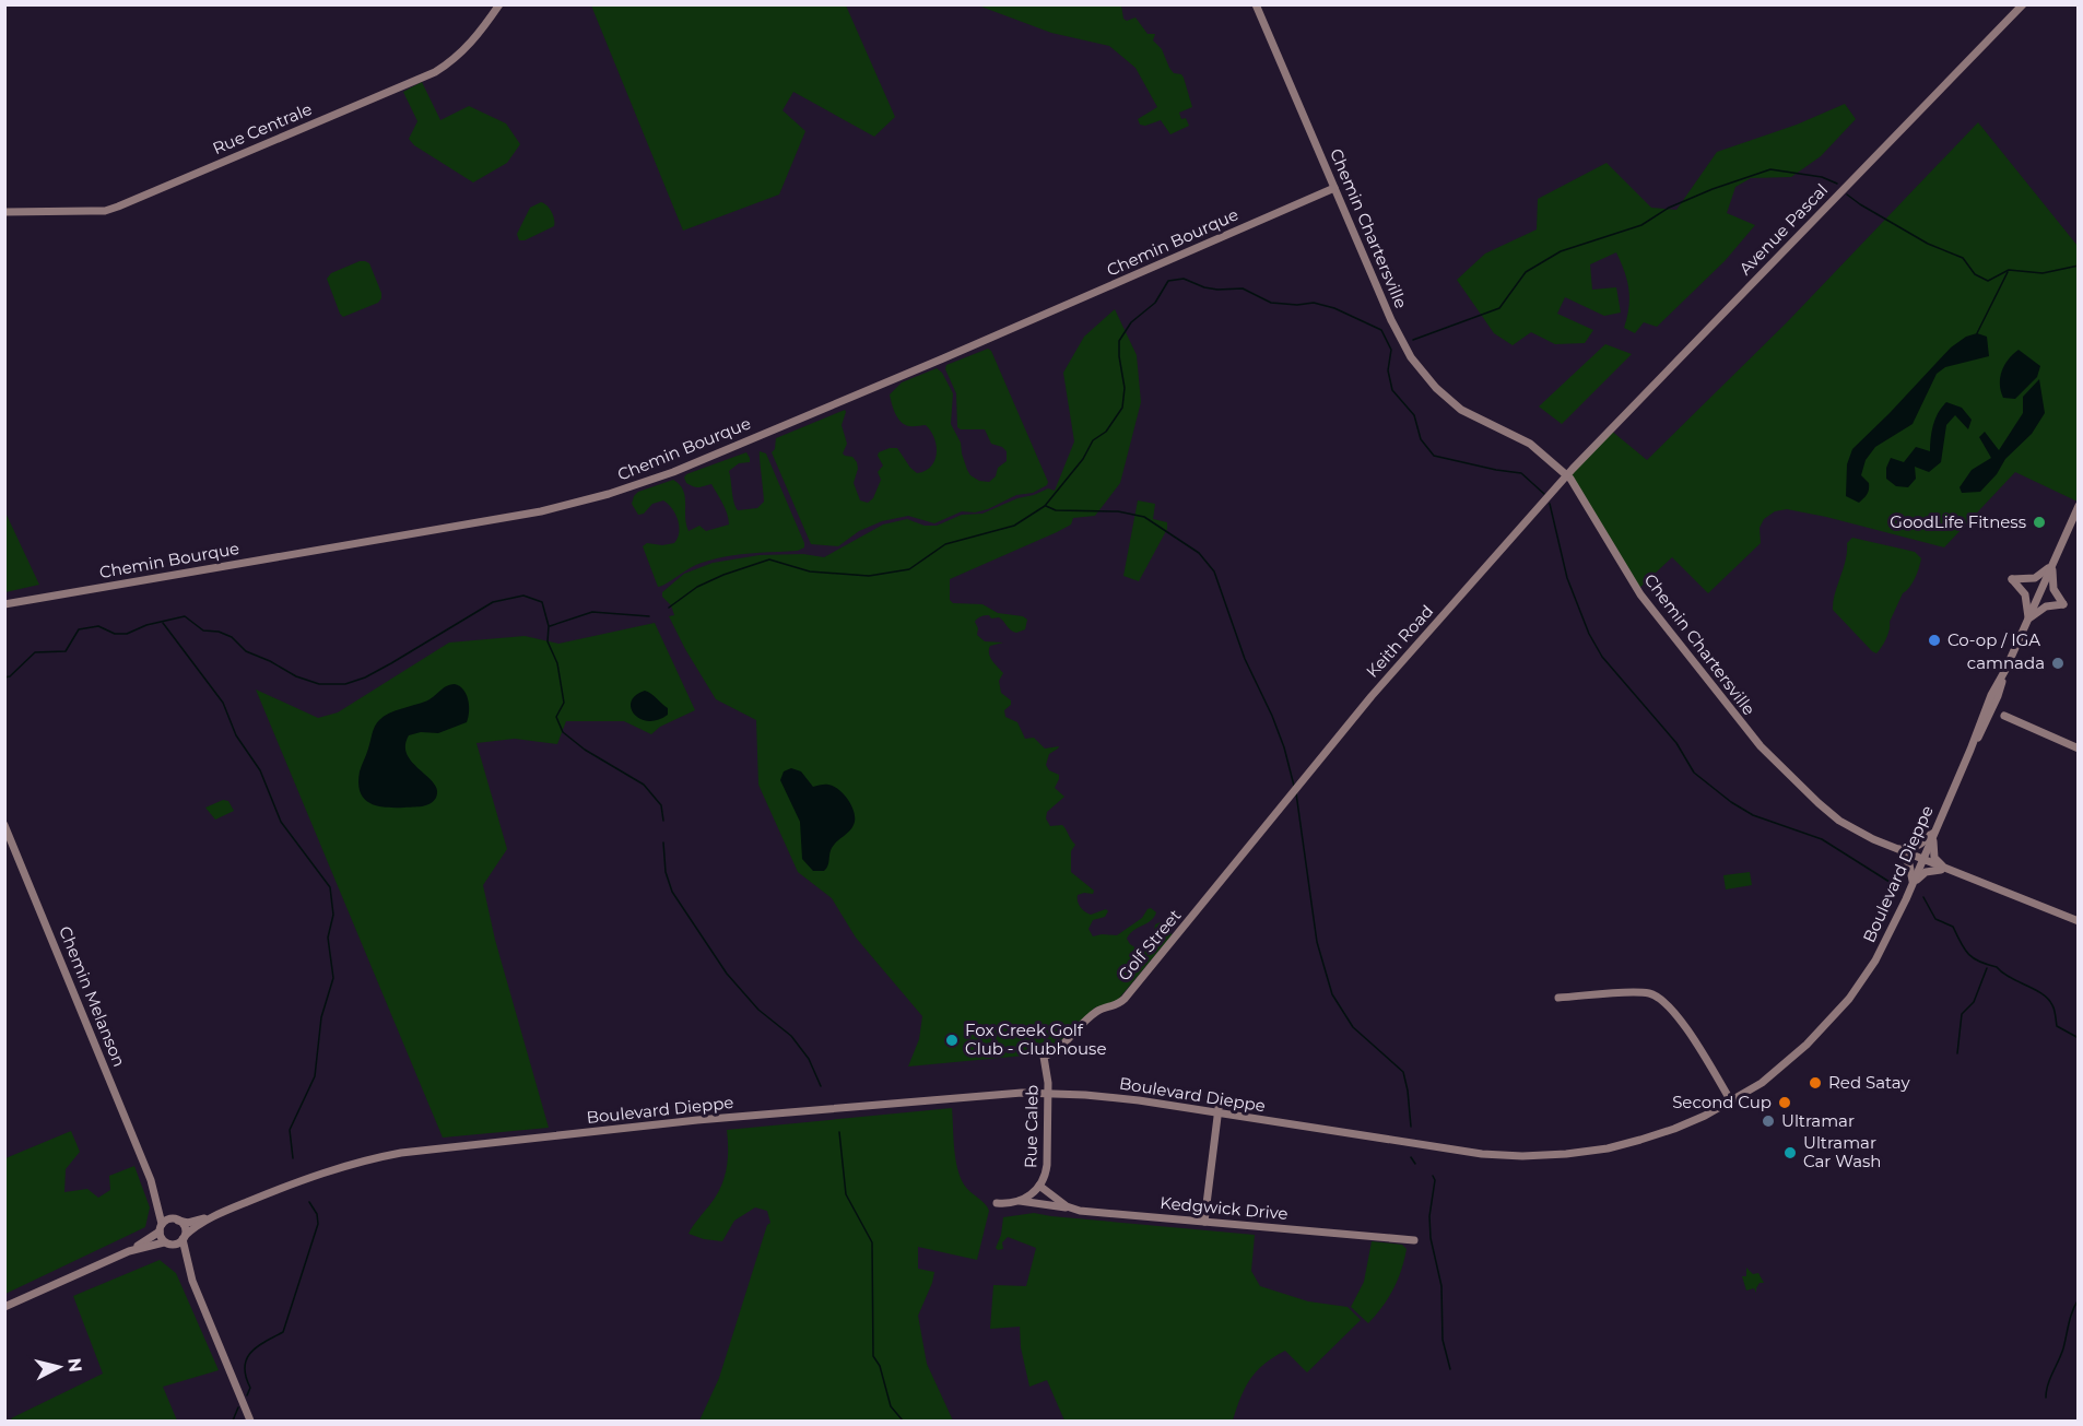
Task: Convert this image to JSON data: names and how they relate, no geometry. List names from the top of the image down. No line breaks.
{"streets":{"street":["Rue Centrale","Chemin Chartersville","Avenue Pascal","Chemin Bourque","Keith Road","Boulevard Dieppe","Golf Street","Chemin Melanson","Rue Caleb","Kedgwick Drive"]},"crossings":[["Chemin Chartersville","Avenue Pascal"],["Chemin Chartersville","Chemin Bourque"],["Chemin Chartersville","Keith Road"],["Chemin Chartersville","Boulevard Dieppe"],["Avenue Pascal","Keith Road"],["Keith Road","Golf Street"],["Boulevard Dieppe","Rue Caleb"],["Golf Street","Rue Caleb"],["Rue Caleb","Kedgwick Drive"]],"places":["GoodLife Fitness","Co-op / IGA","camnada","Fox Creek Golf Club - Clubhouse","Red Satay","Second Cup","Ultramar","Ultramar Car Wash"],"north":"right"}
